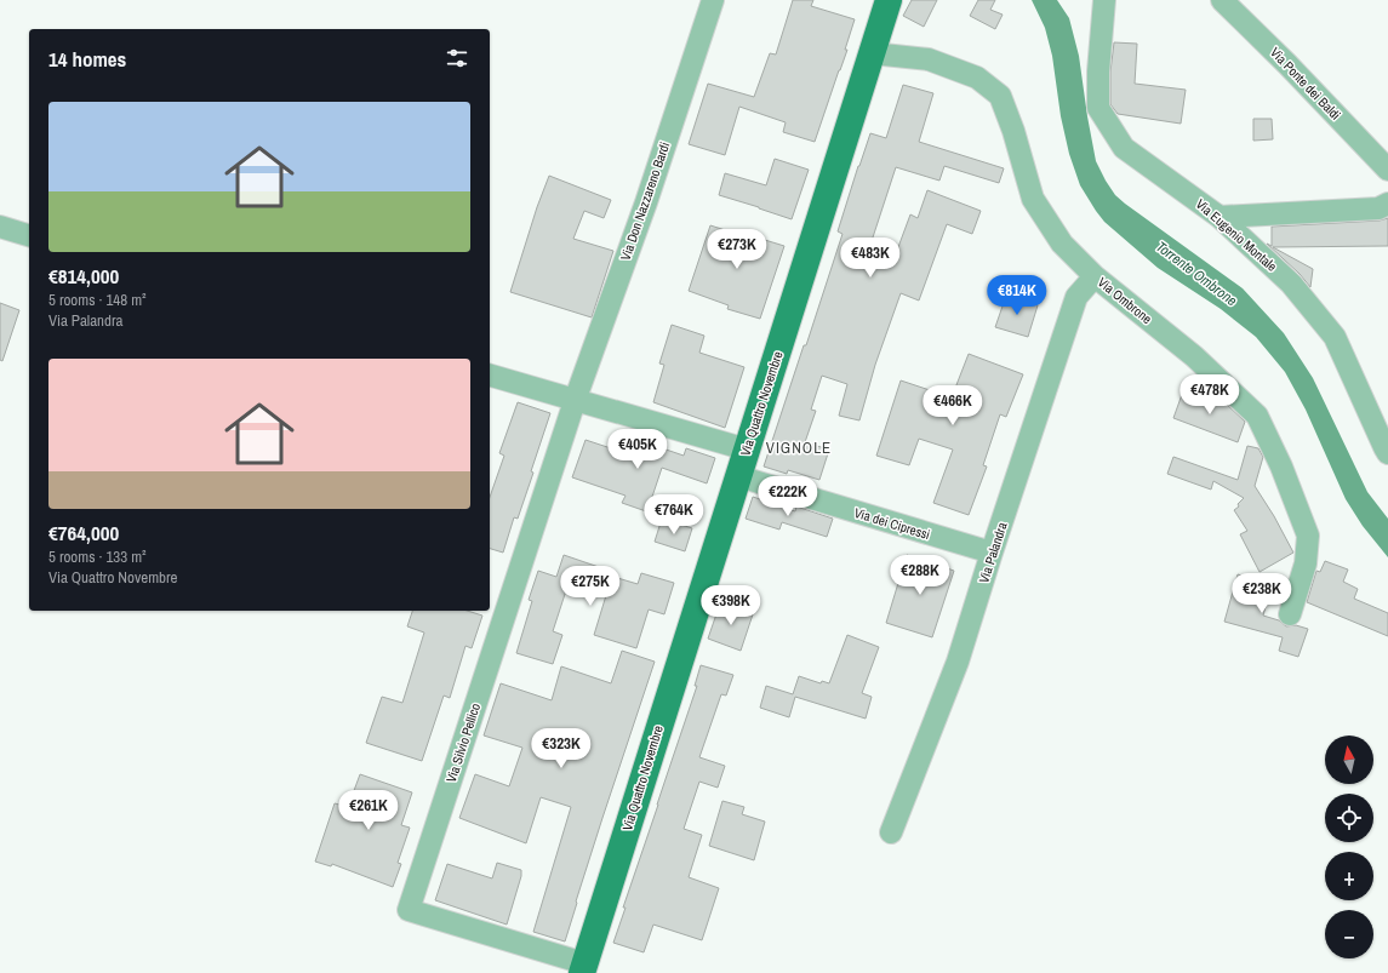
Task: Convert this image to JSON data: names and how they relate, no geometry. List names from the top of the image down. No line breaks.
{"streets":{"main road":["Via Quattro Novembre"],"street":["Via Ponte dei Baldi","Via Don Nazzareno Bardi","Via Eugenio Montale","Via Ombrone","Via dei Cipressi","Via Palandra","Via Silvio Pellico"]},"crossings":[["Via Don Nazzareno Bardi","Via Silvio Pellico"],["Via Ombrone","Via Quattro Novembre"],["Via Ombrone","Via Palandra"],["Via Quattro Novembre","Via dei Cipressi"],["Via Quattro Novembre","Via Silvio Pellico"],["Via dei Cipressi","Via Palandra"]],"districts":["VIGNOLE"],"water":["Torrente Ombrone"],"north":"top","page":{"heading":"14 homes","list":[{"name":"€814,000","note":"5 rooms · 148 m² · Via Palandra"},{"name":"€764,000","note":"5 rooms · 133 m² · Via Quattro Novembre"}],"price":["€273K","€483K","€814K","€478K","€466K","€405K","€222K","€764K","€288K","€275K","€238K","€398K","€323K","€261K"],"map_buttons":["+","−"]}}
